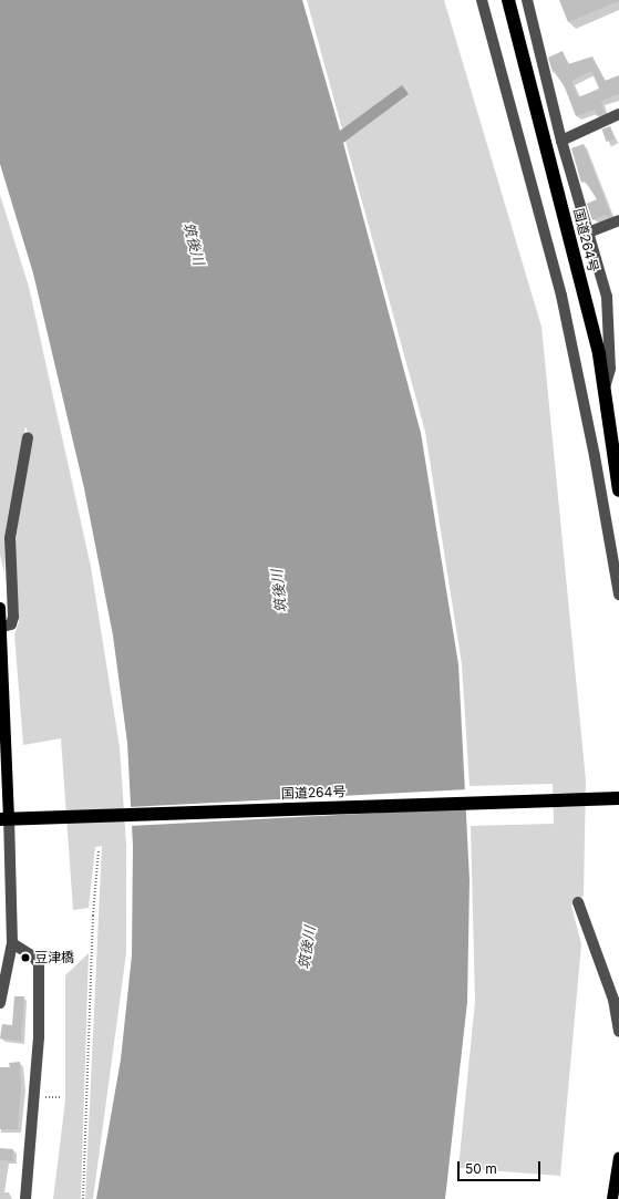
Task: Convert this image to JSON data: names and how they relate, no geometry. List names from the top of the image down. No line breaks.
{"streets":{"highway":["国道264号"]},"water":["筑後川"],"places":["豆津橋"],"scale_bar":"50 m"}
